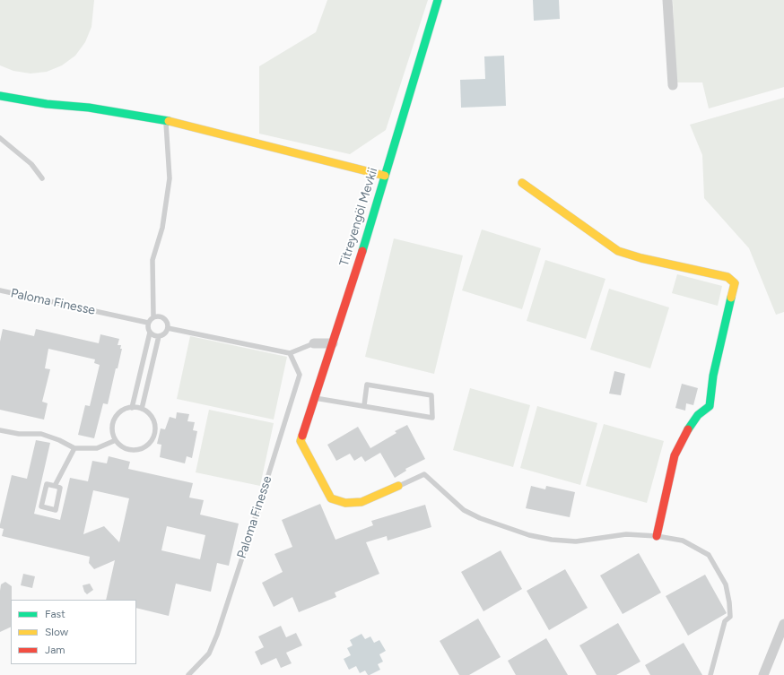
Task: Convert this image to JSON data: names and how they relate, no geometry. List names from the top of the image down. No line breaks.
{"streets":{"street":["Titreyengöl Mevkii"],"lane":["Paloma Finesse"]},"legend":["Fast","Slow","Jam"]}
